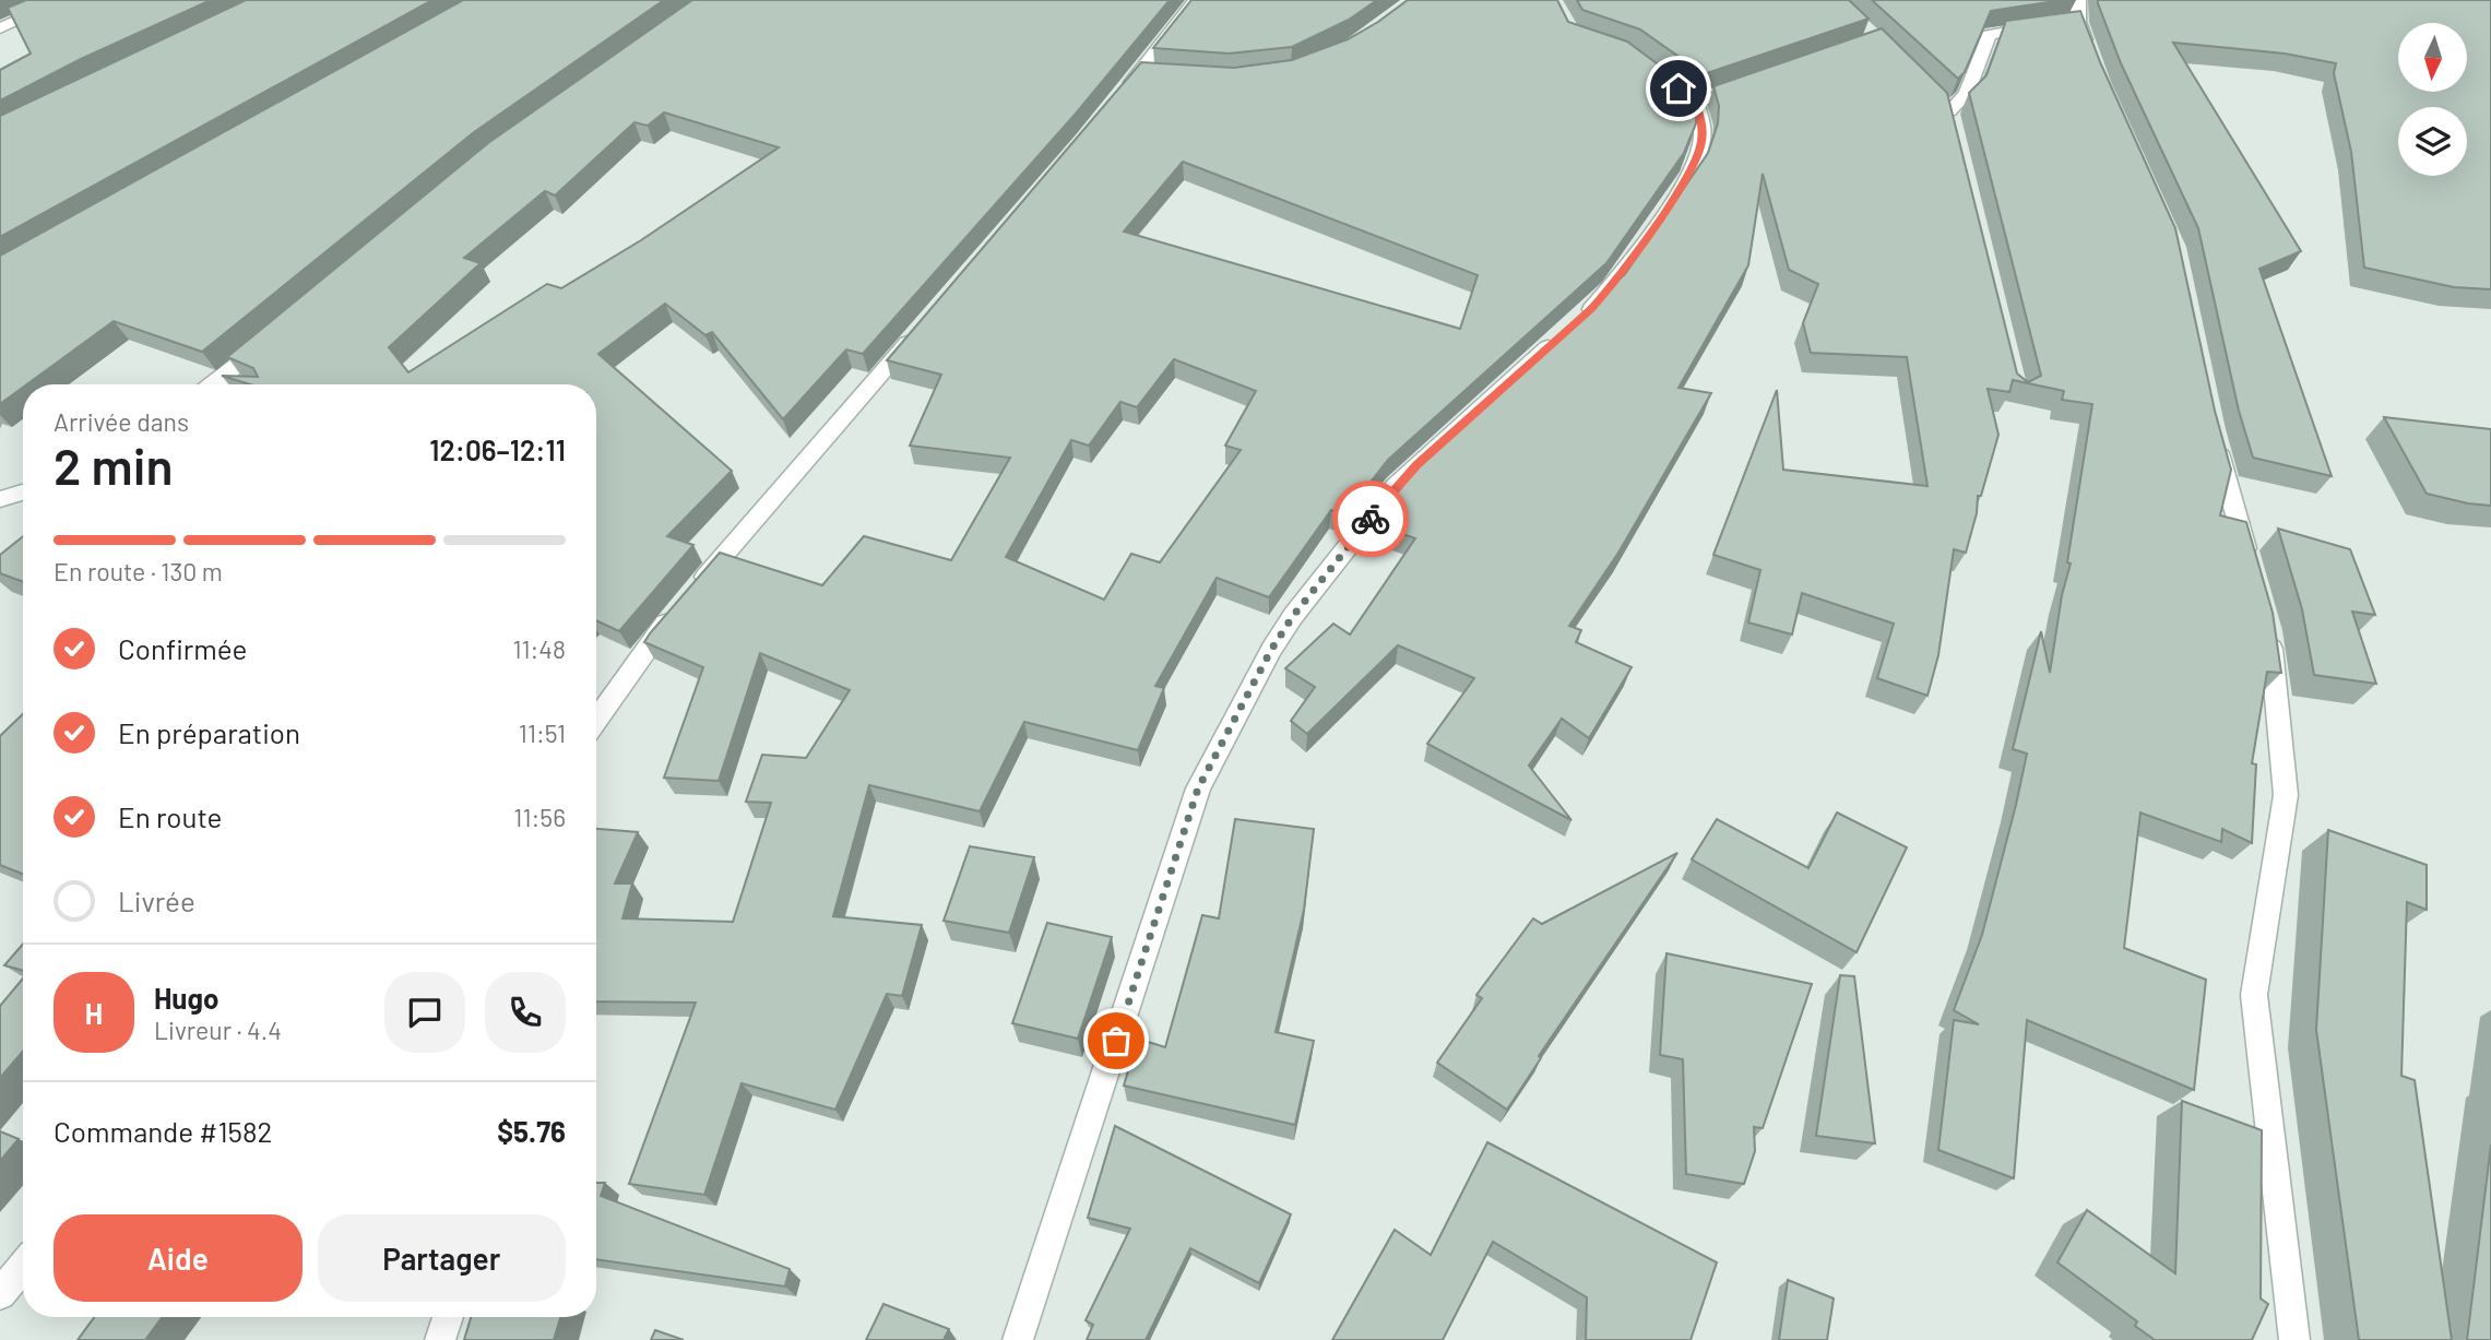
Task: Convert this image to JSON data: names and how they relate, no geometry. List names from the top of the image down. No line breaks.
{"north":"bottom","page":{"heading":["2 min","Arrivée dans","12:06–12:11"],"panel":["Hugo","Livreur · 4.4","Commande #1582","$5.76"],"bar":"En route · 130 m","list":[["Confirmée","11:48"],["En préparation","11:51"],["En route","11:56"],"Livrée"],"round":"H","buttons":["Aide","Partager"]}}
